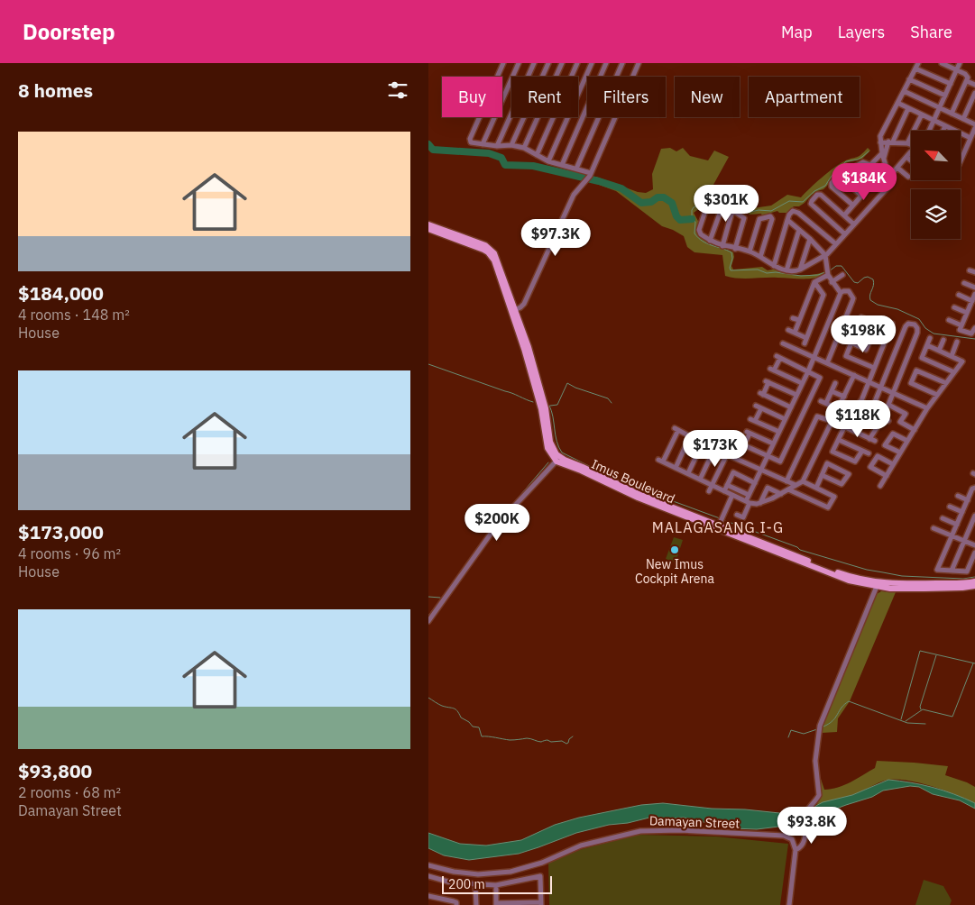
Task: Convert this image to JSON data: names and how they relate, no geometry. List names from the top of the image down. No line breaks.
{"streets":{"main road":["Imus Boulevard"],"street":["Damayan Street"]},"districts":["MALAGASANG I-G"],"places":["New Imus Cockpit Arena"],"scale_bar":"200 m","north":"top left","page":{"header":"Doorstep","nav":["Map","Layers","Share"],"heading":"8 homes","chip":["Buy","Rent","Filters","New","Apartment"],"list":[{"name":"$184,000","note":"4 rooms · 148 m² · House"},{"name":"$173,000","note":"4 rooms · 96 m² · House"},{"name":"$93,800","note":"2 rooms · 68 m² · Damayan Street"}],"price":["$184K","$301K","$97.3K","$198K","$118K","$173K","$200K","$93.8K"],"scale":"200 m"}}
